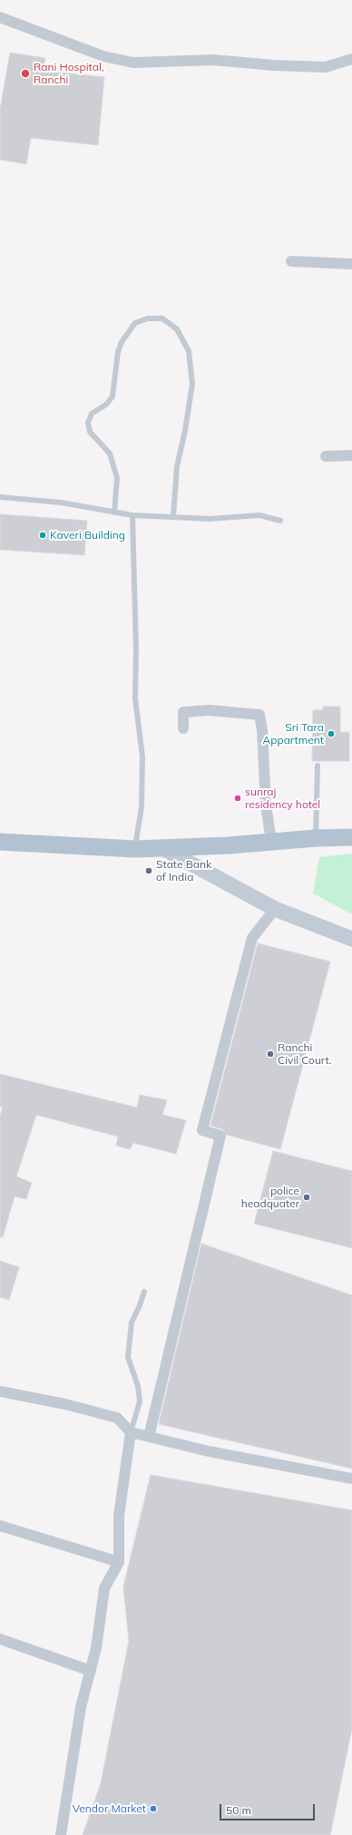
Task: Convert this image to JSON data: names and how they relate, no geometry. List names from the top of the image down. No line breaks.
{"places":["Rani Hospital, Ranchi","Kaveri Building","Sri Tara Appartment","sunraj residency hotel","State Bank of India","Ranchi Civil Court.","police headquater","Vendor Market"],"scale_bar":"50 m"}
